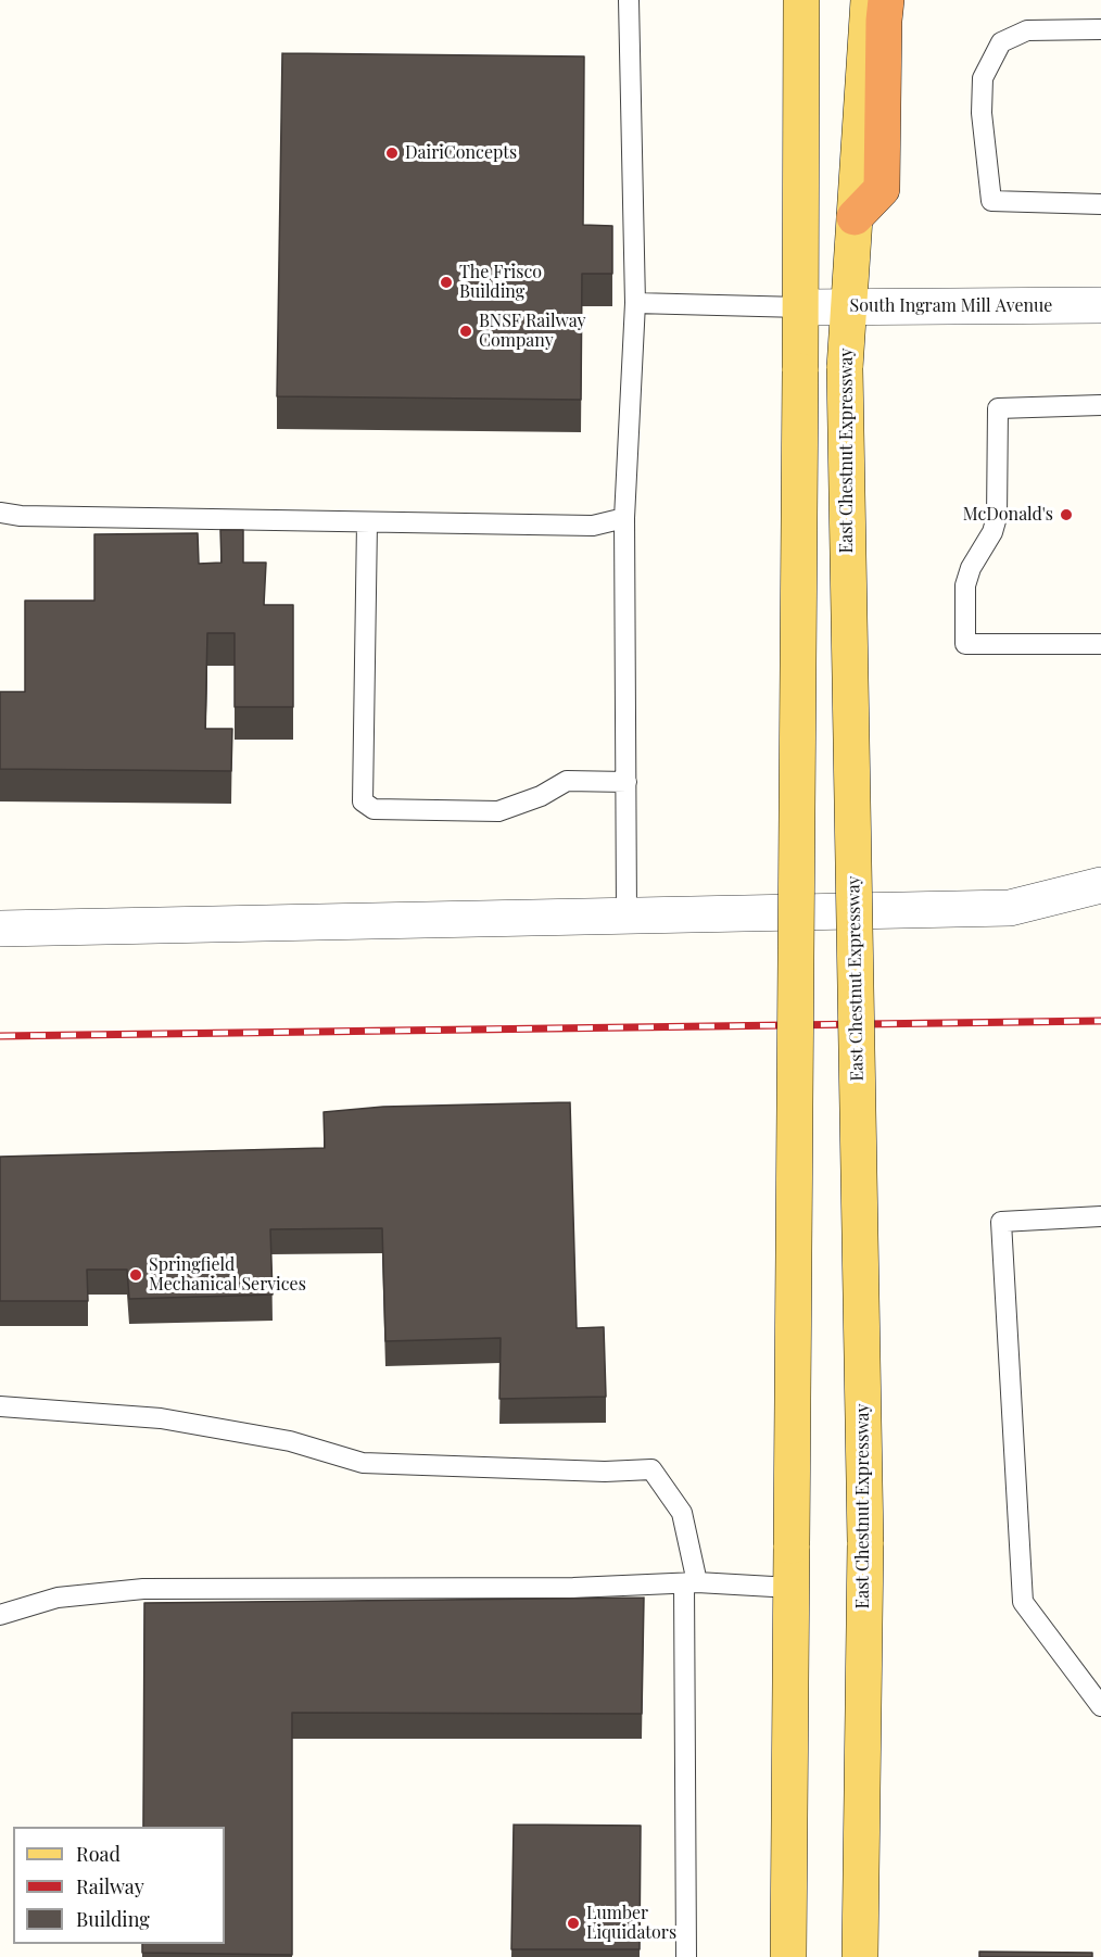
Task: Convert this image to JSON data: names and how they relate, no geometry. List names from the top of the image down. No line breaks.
{"streets":{"main road":["East Chestnut Expressway"],"street":["South Ingram Mill Avenue"]},"crossings":[["South Ingram Mill Avenue","East Chestnut Expressway"]],"places":["DairiConcepts","The Frisco Building","BNSF Railway Company","McDonald's","Springfield Mechanical Services","Lumber Liquidators"],"legend":["Road","Railway","Building"]}
